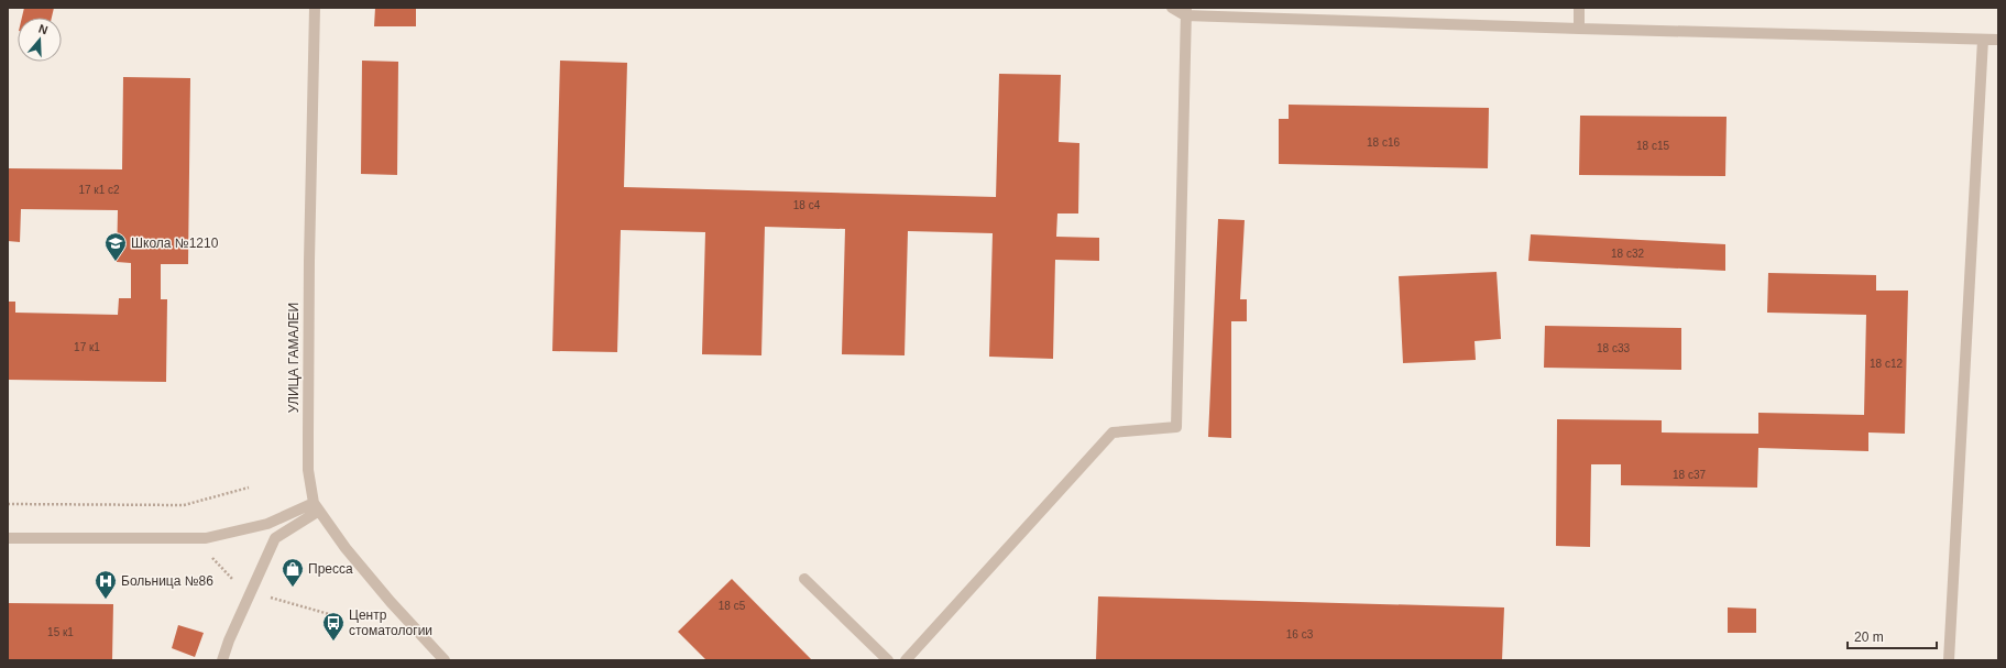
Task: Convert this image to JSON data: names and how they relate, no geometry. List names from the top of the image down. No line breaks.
{"streets":{"street":["УЛИЦА ГАМАЛЕИ"]},"places":{"school or university":["Школа №1210"],"shop":["Пресса"],"hospital":["Больница №86"],"bus stop":["Центр стоматологии"]},"house_numbers":["18 с16","18 с15","17 к1 с2","18 с4","18 с32","17 к1","18 с33","18 с12","18 с37","18 с5","15 к1","16 с3"],"scale_bar":"20 m","north":"top"}
